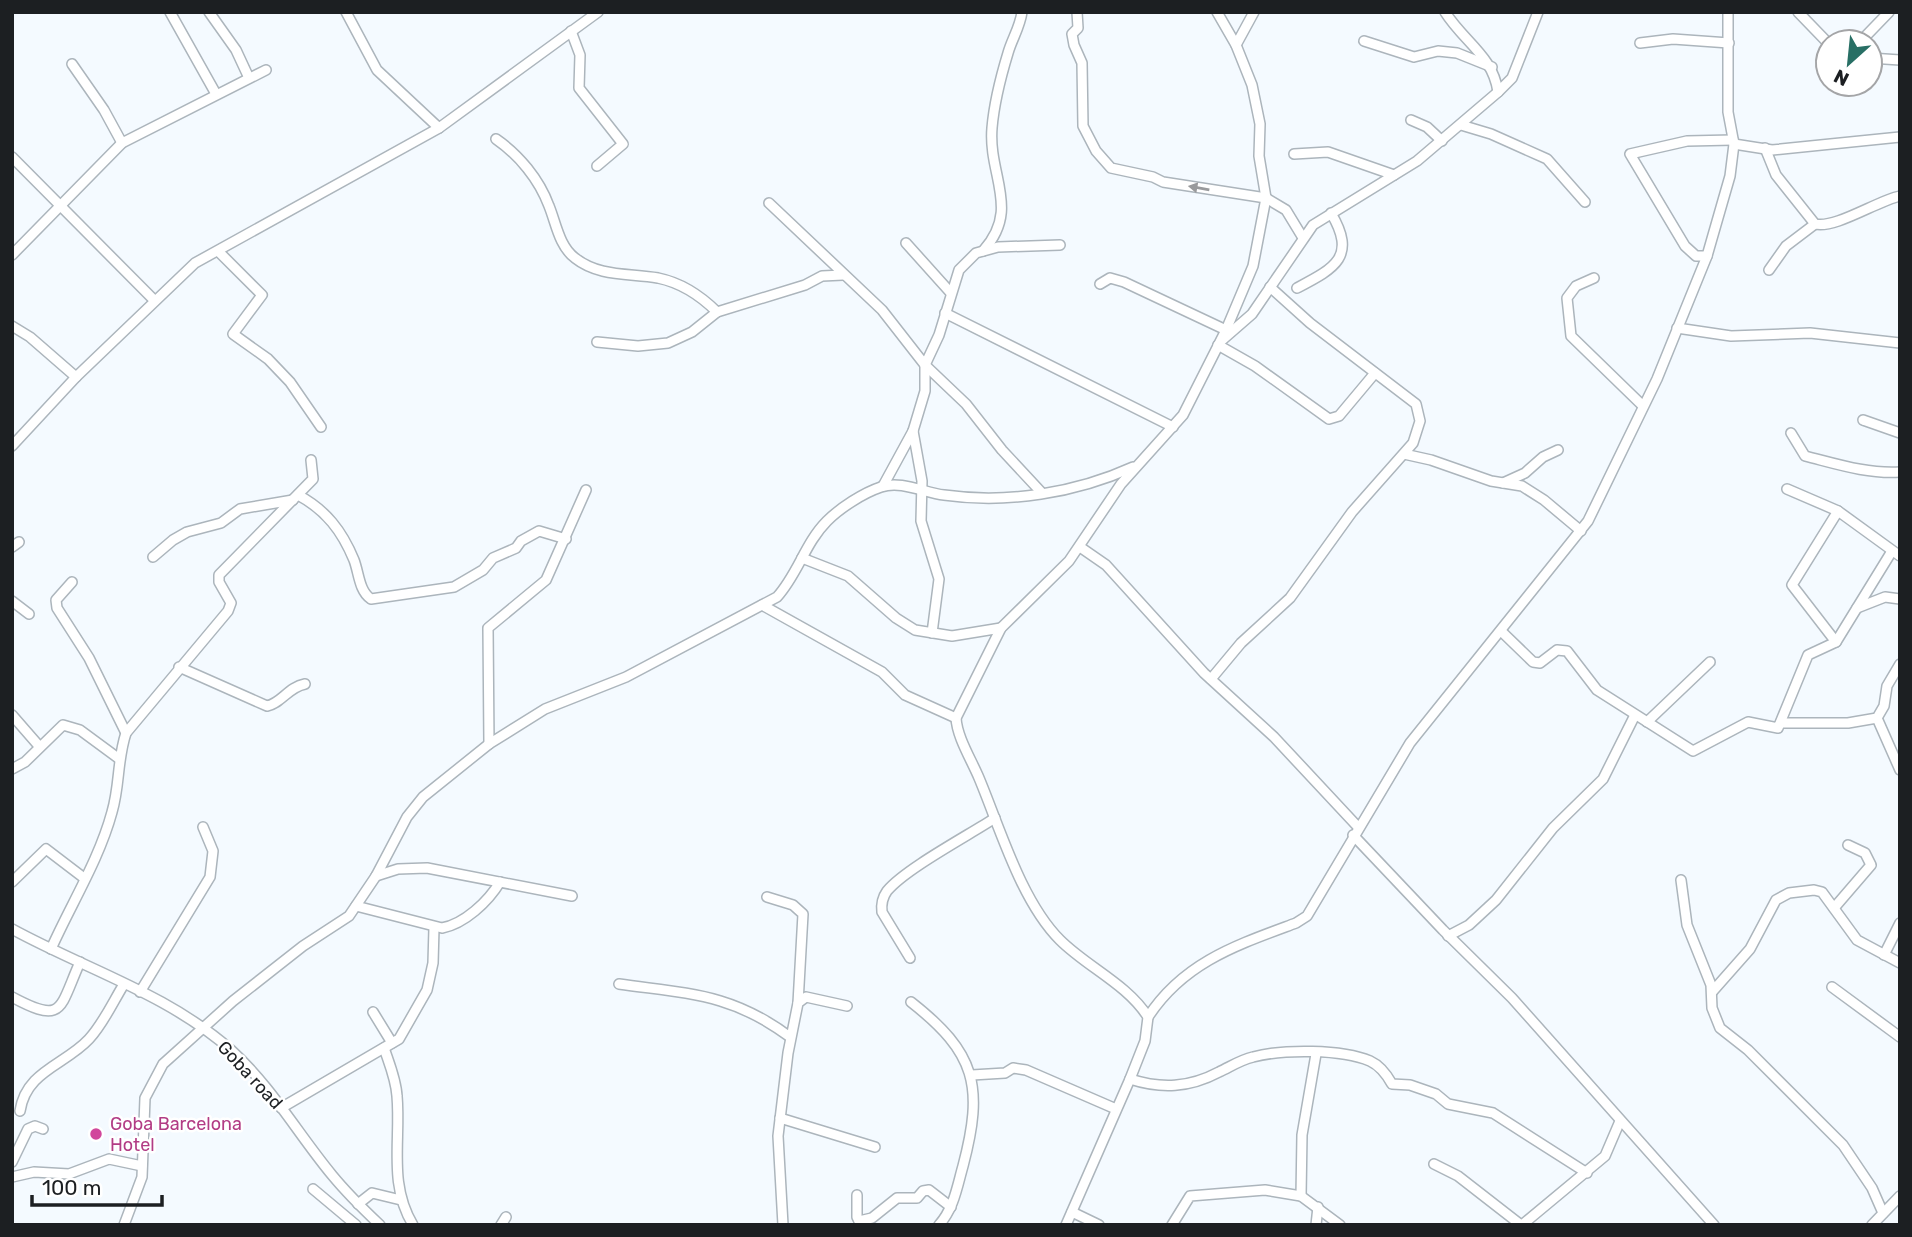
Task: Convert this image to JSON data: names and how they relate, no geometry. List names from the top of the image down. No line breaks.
{"streets":{"street":["Goba road"]},"places":["Goba Barcelona Hotel"],"scale_bar":"100 m","north":"bottom left"}
